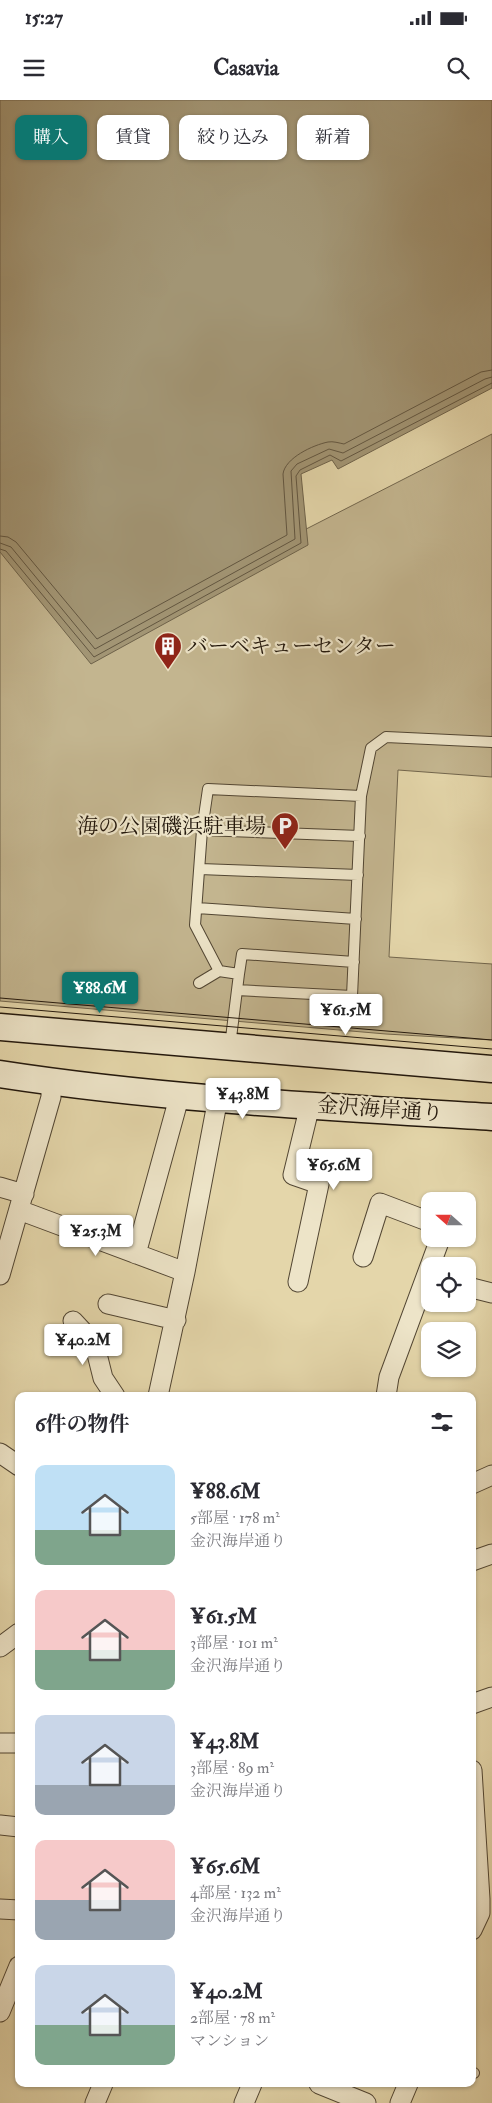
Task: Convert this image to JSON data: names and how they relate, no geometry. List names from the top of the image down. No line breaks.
{"streets":{"street":["金沢海岸通り"]},"places":{"building":["バーベキューセンター"],"parking":["海の公園磯浜駐車場"]},"north":"left","page":{"status":"15:27","header":"Casavia","chip":["購入","賃貸","絞り込み","新着"],"price":["¥88.6M","¥61.5M","¥43.8M","¥65.6M","¥25.3M","¥40.2M"],"heading":"6件の物件","list":[{"name":"¥88.6M","note":"5部屋 · 178 m² · 金沢海岸通り"},{"name":"¥61.5M","note":"3部屋 · 101 m² · 金沢海岸通り"},{"name":"¥43.8M","note":"3部屋 · 89 m² · 金沢海岸通り"},{"name":"¥65.6M","note":"4部屋 · 132 m² · 金沢海岸通り"},{"name":"¥40.2M","note":"2部屋 · 78 m² · マンション"}]}}
